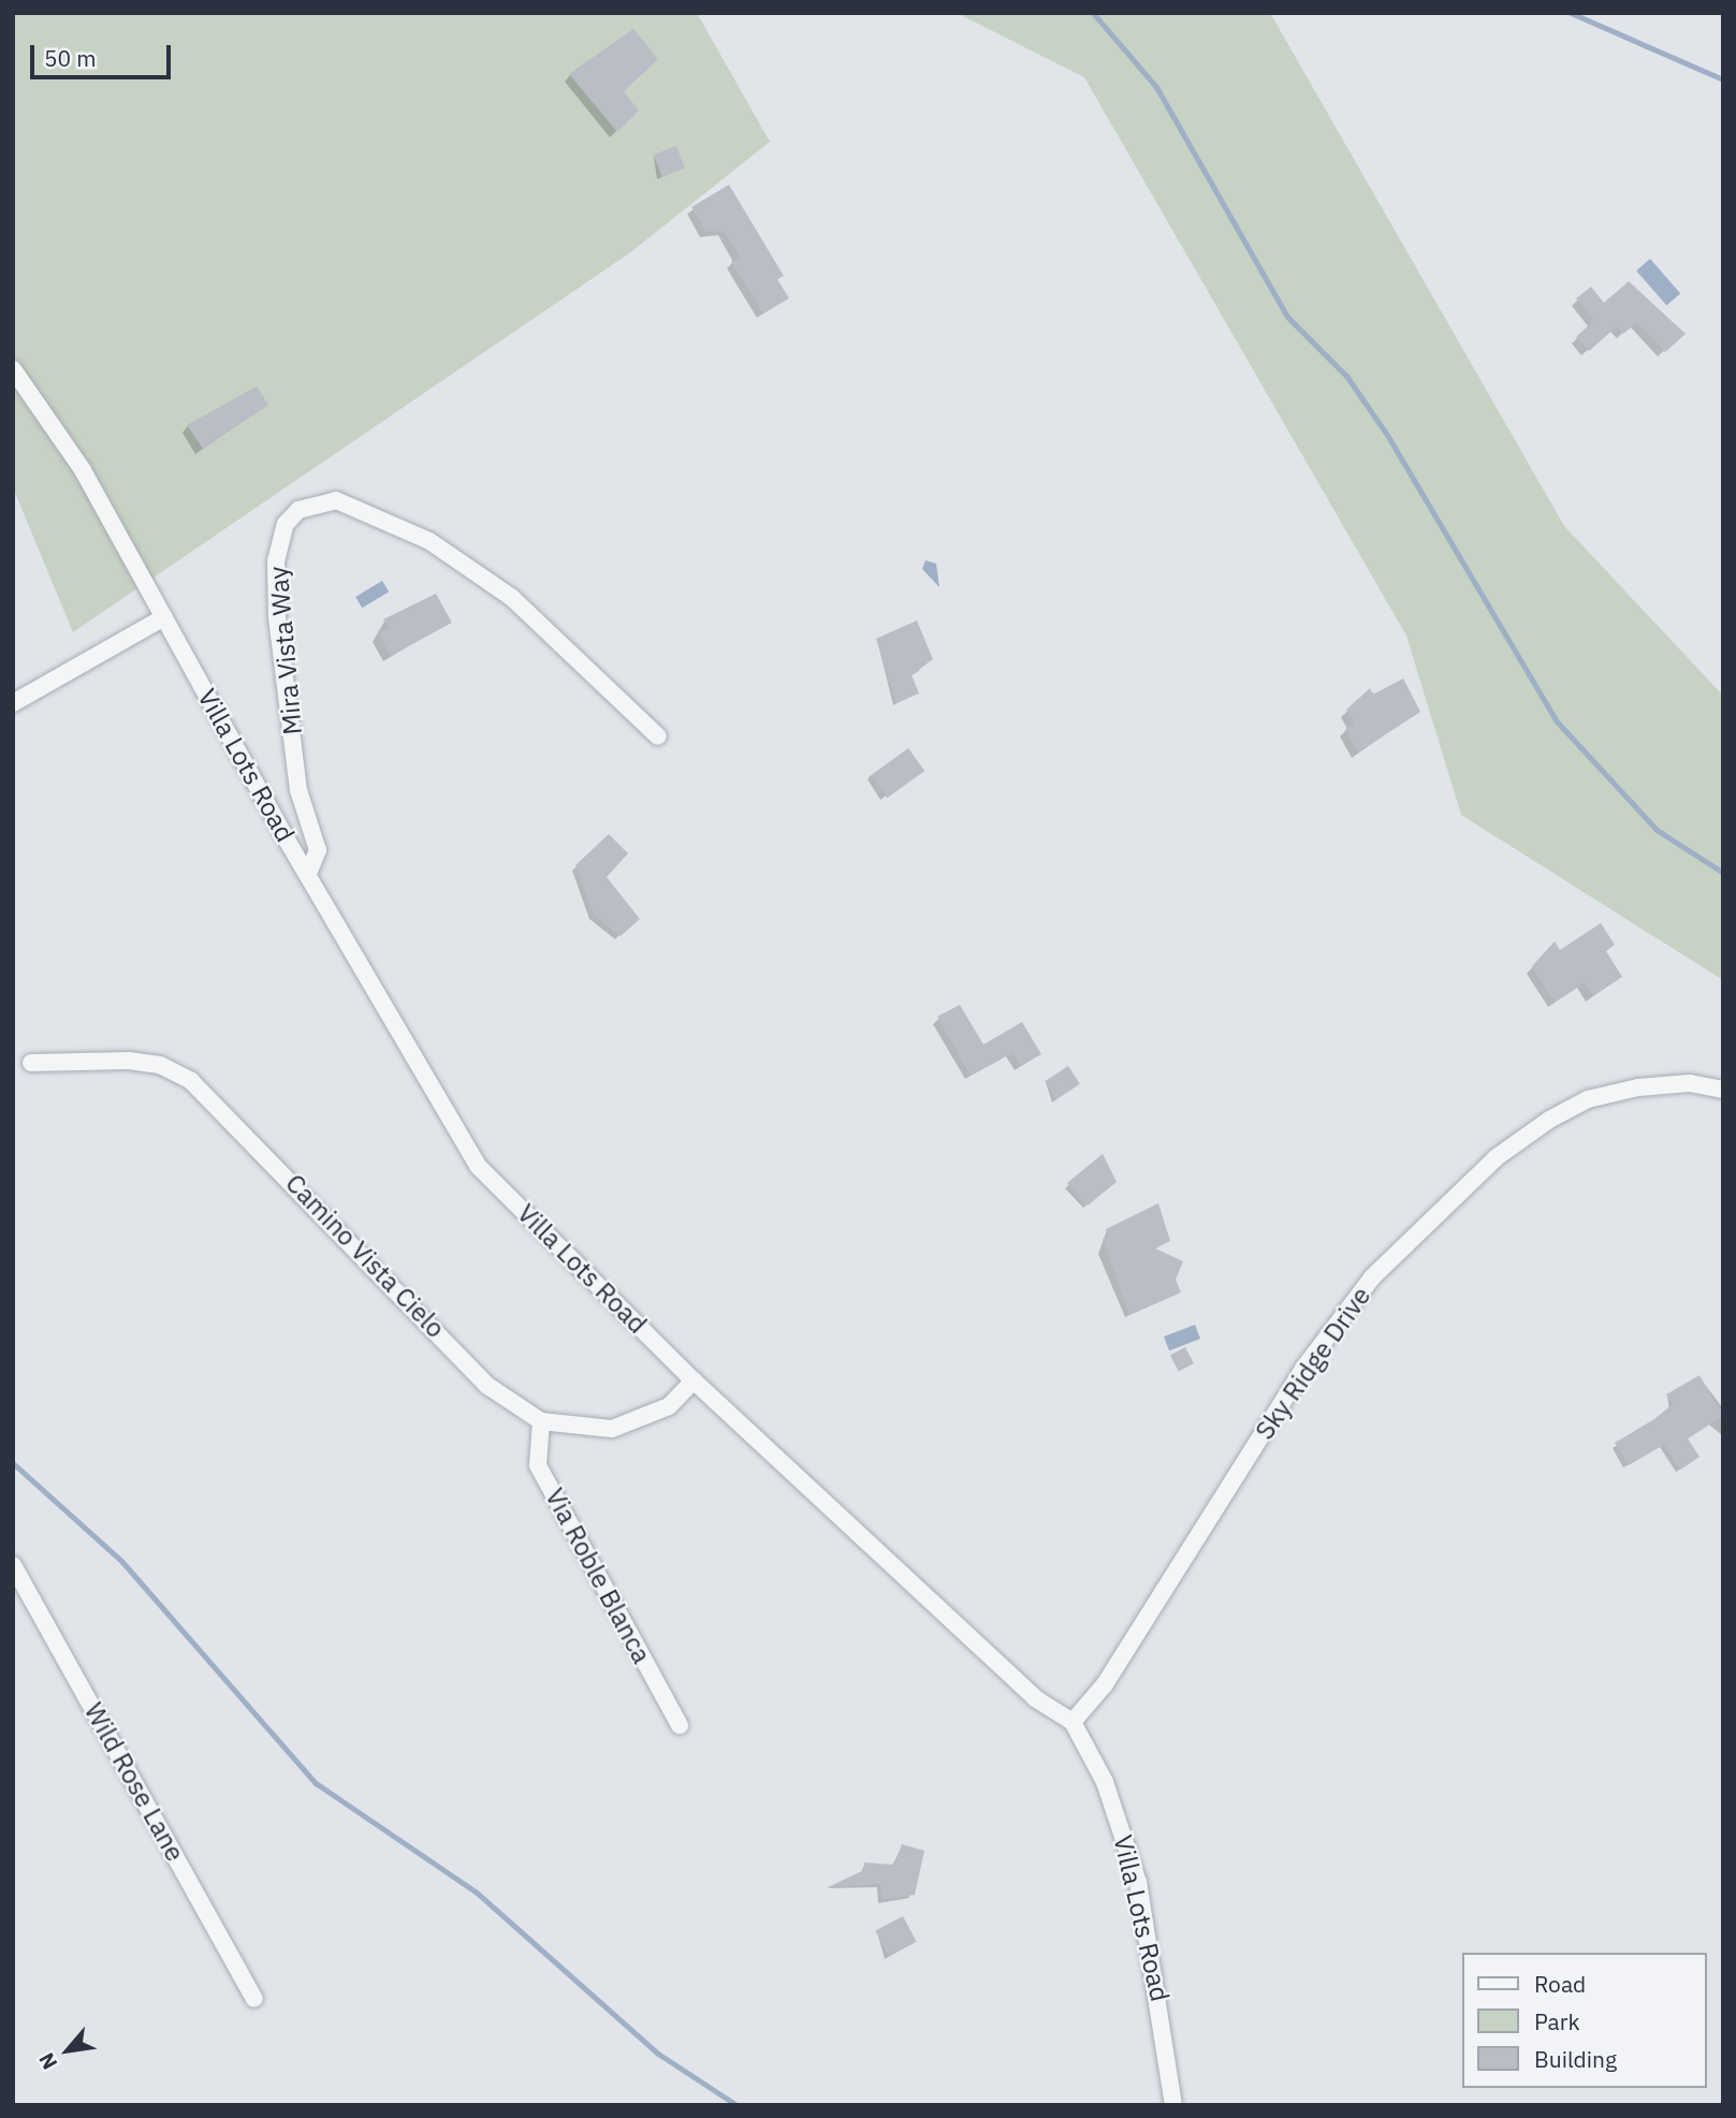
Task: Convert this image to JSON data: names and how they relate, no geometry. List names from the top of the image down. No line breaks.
{"streets":{"street":["Mira Vista Way","Villa Lots Road","Camino Vista Cielo","Sky Ridge Drive","Via Roble Blanca","Wild Rose Lane"]},"crossings":[["Mira Vista Way","Villa Lots Road"],["Villa Lots Road","Camino Vista Cielo"],["Villa Lots Road","Sky Ridge Drive"],["Camino Vista Cielo","Via Roble Blanca"]],"legend":["Road","Park","Building"],"scale_bar":"50 m","north":"bottom left"}
